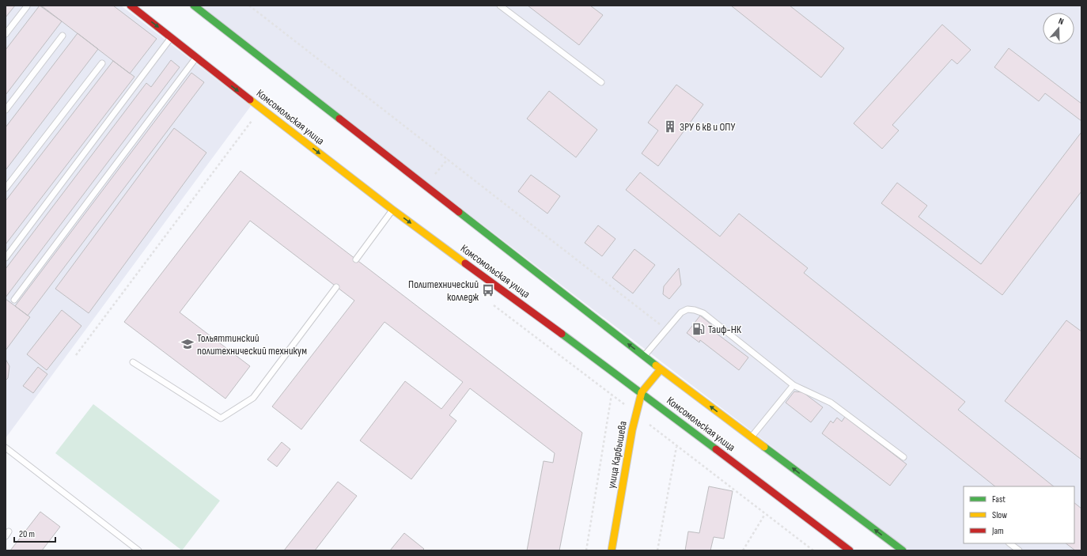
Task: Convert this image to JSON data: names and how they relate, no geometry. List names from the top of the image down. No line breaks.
{"streets":{"main road":["Комсомольская улица","улица Карбышева"]},"crossings":[["Комсомольская улица","улица Карбышева"]],"places":{"building":["ЗРУ 6 кВ и ОПУ"],"bus stop":["Политехнический колледж"],"fuel station":["Таиф-НК"],"school or university":["Тольяттинский политехнический техникум"]},"legend":["Fast","Slow","Jam"],"scale_bar":"20 m","north":"top"}
